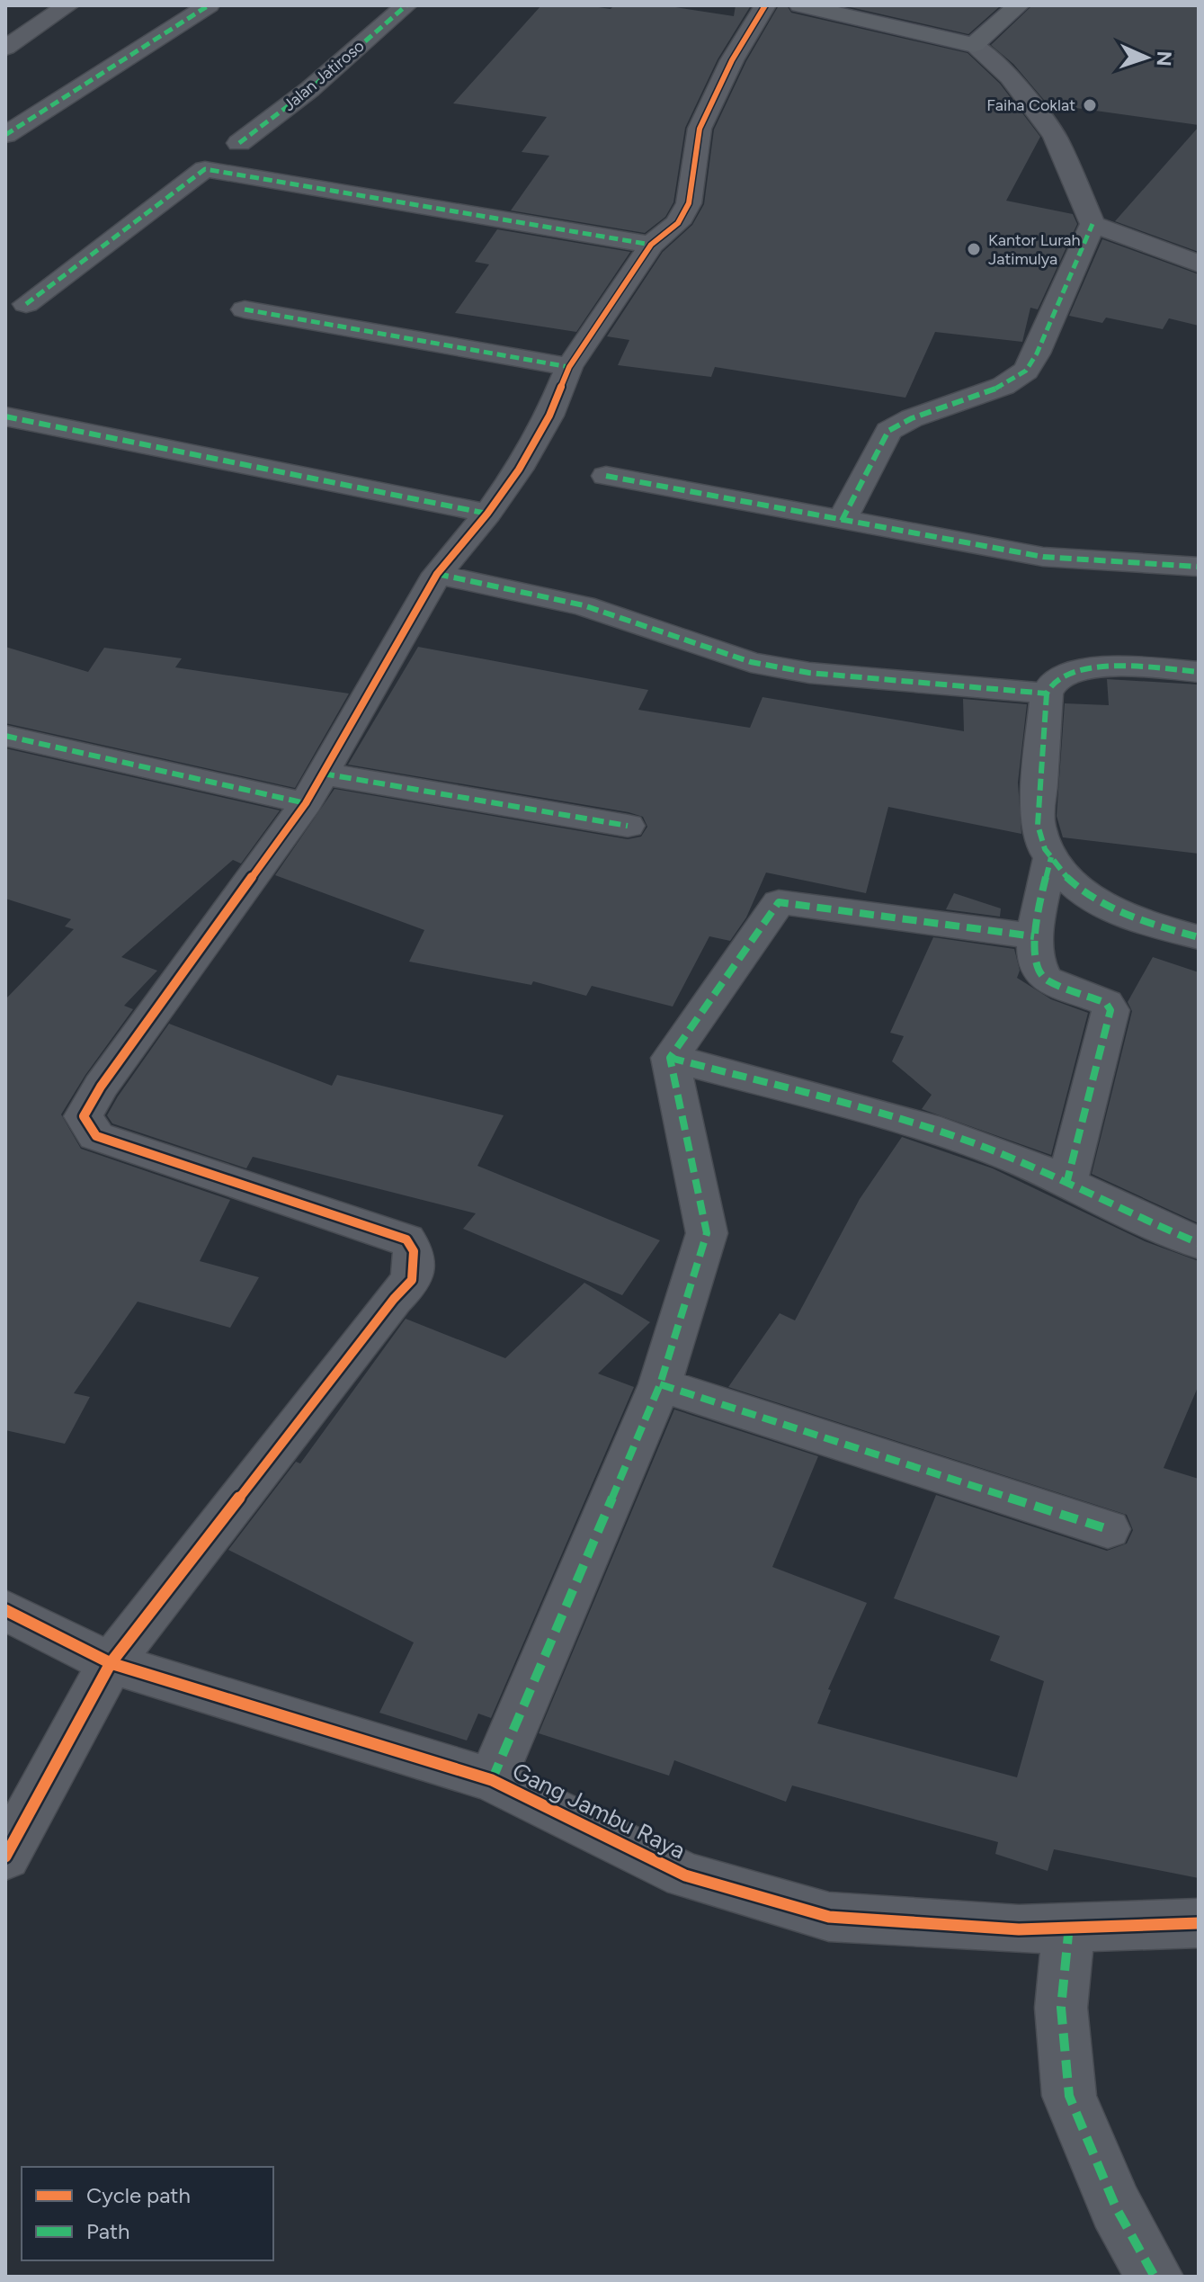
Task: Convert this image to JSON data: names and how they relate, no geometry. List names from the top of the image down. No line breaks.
{"streets":{"street":["Jalan Jatiroso","Gang Jambu Raya"]},"places":["Faiha Coklat","Kantor Lurah Jatimulya"],"legend":["Cycle path","Path"],"north":"right"}
